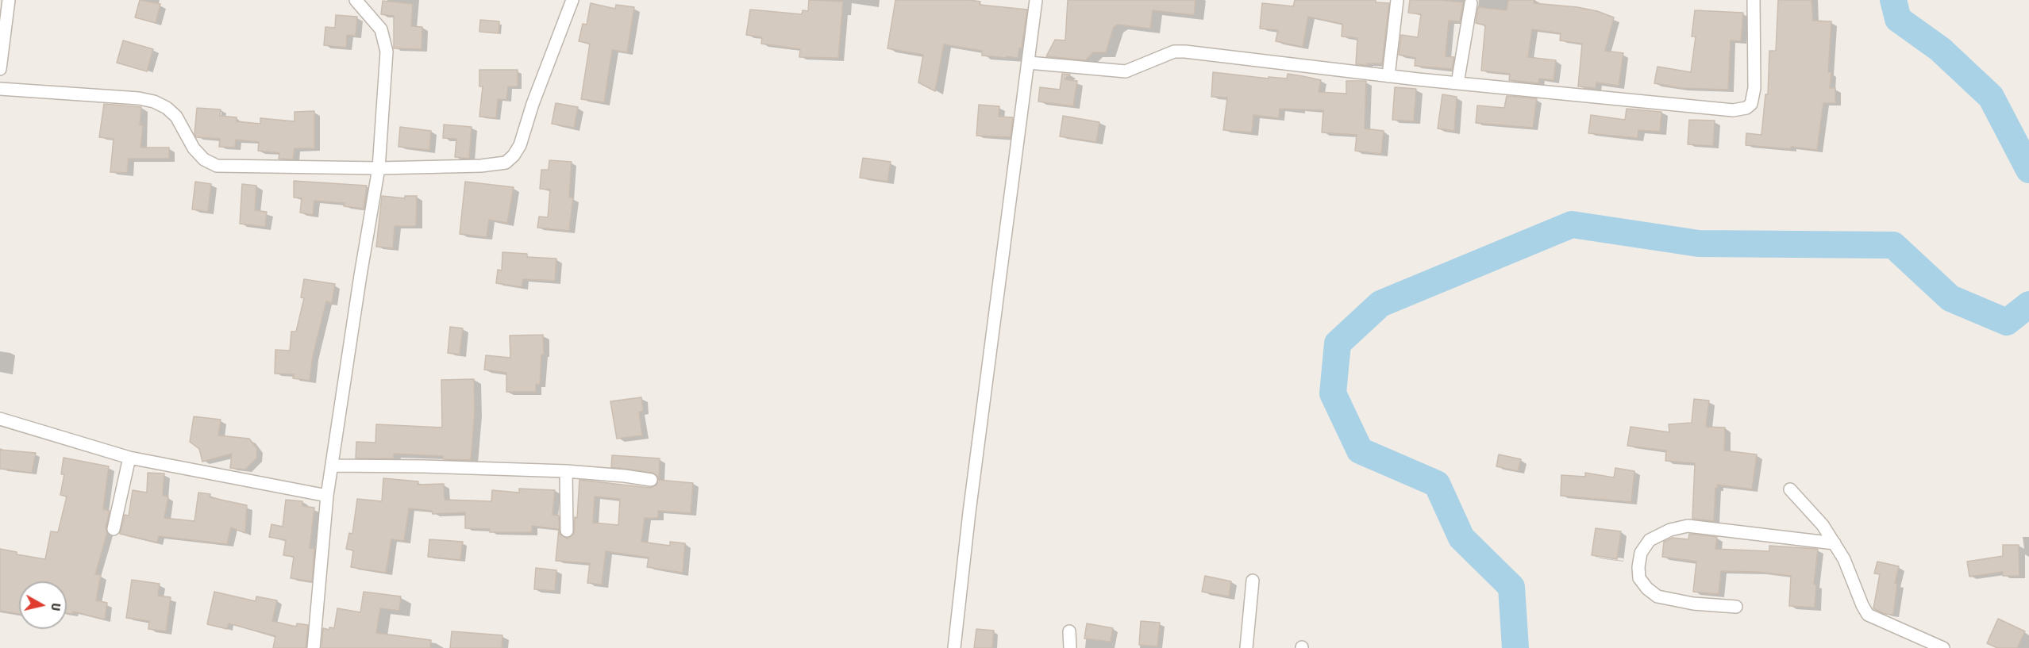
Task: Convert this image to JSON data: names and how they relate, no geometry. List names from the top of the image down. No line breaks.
{"north":"right"}
